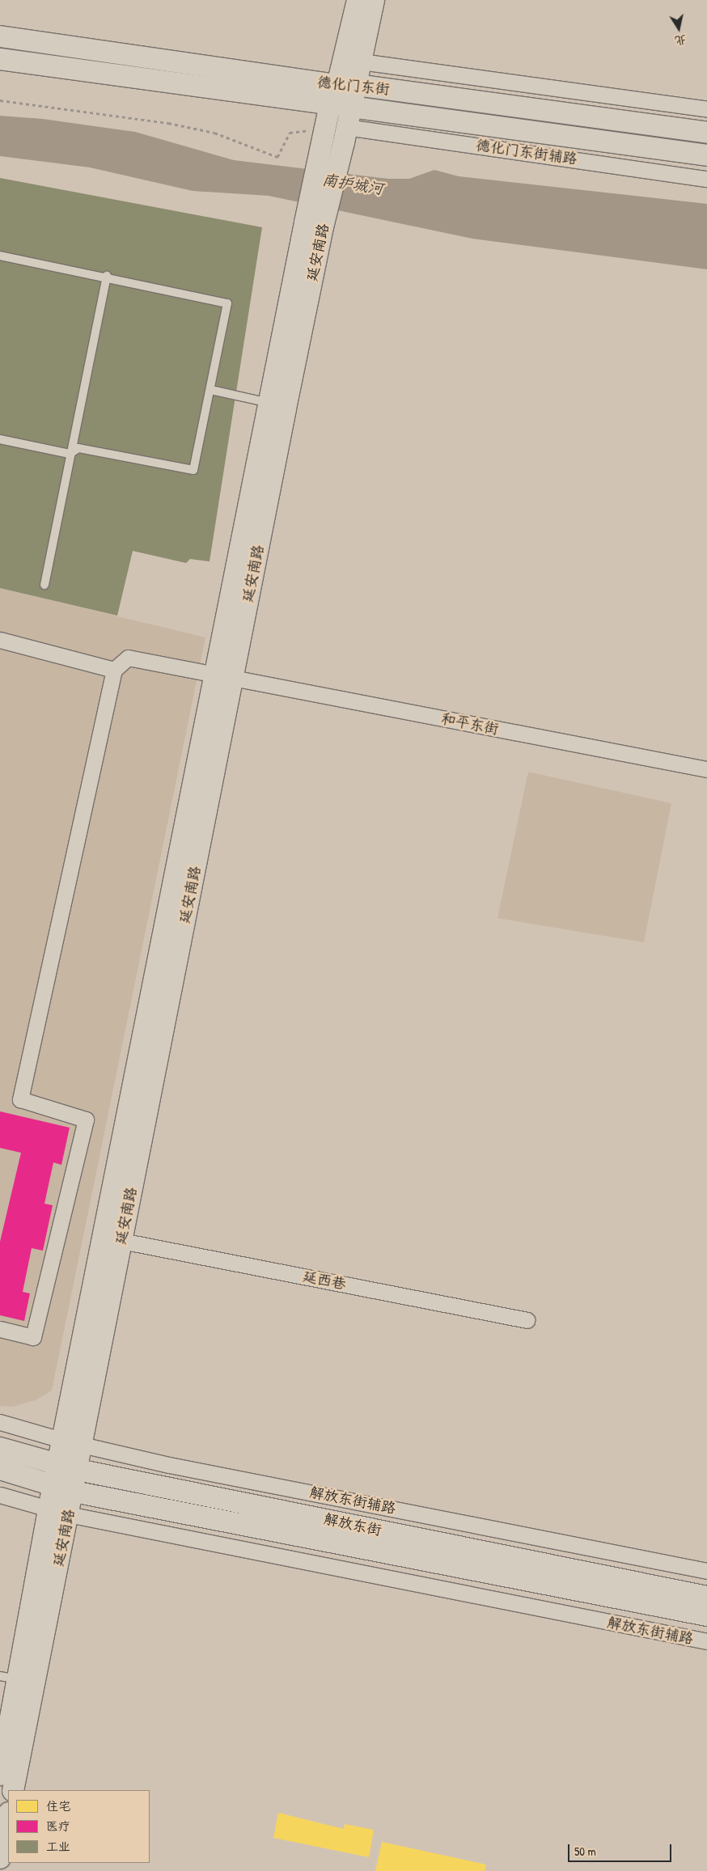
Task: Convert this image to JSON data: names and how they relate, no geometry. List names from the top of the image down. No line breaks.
{"streets":{"main road":["德化门东街","延安南路","解放东街"],"street":["德化门东街辅路","和平东街","延西巷","解放东街辅路"]},"crossings":[["德化门东街","德化门东街辅路"],["德化门东街","延安南路"],["德化门东街辅路","延安南路"],["延安南路","和平东街"],["延安南路","延西巷"],["延安南路","解放东街辅路"],["延安南路","解放东街"]],"water":["南护城河"],"legend":["住宅","医疗","工业"],"scale_bar":"50 m","north":"bottom"}
